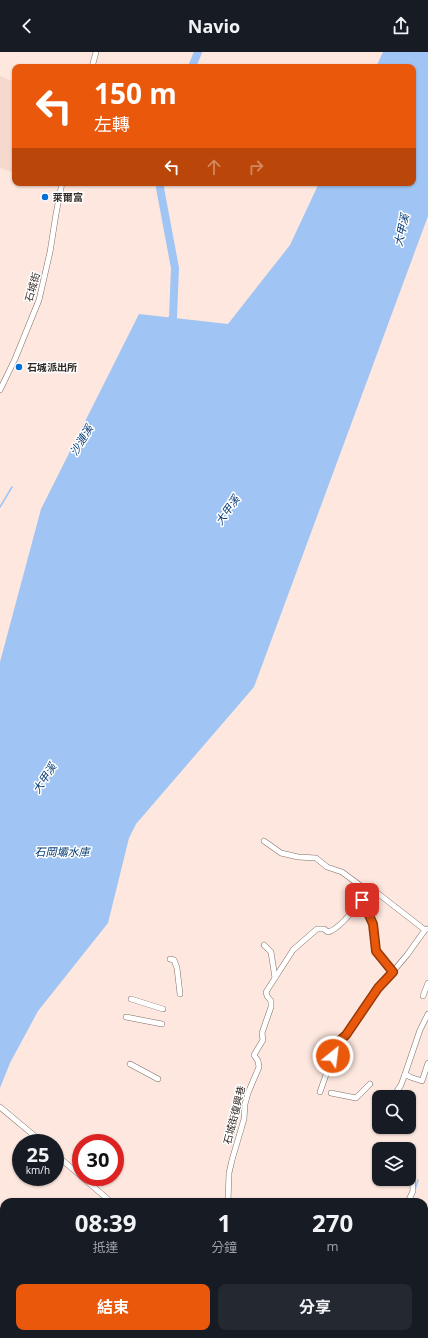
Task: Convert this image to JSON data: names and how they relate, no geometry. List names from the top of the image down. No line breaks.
{"streets":{"street":["石城街","石城街復興巷"]},"water":["大甲溪","沙漣溪","石岡壩水庫"],"places":["萊爾富","石城派出所"],"page":{"header":"Navio","turn":["150 m","左轉"],"speed":"25 km/h","limit":"30","eta":["08:39","抵達","1","分鐘","270","m"],"buttons":["結束","分享"]}}
